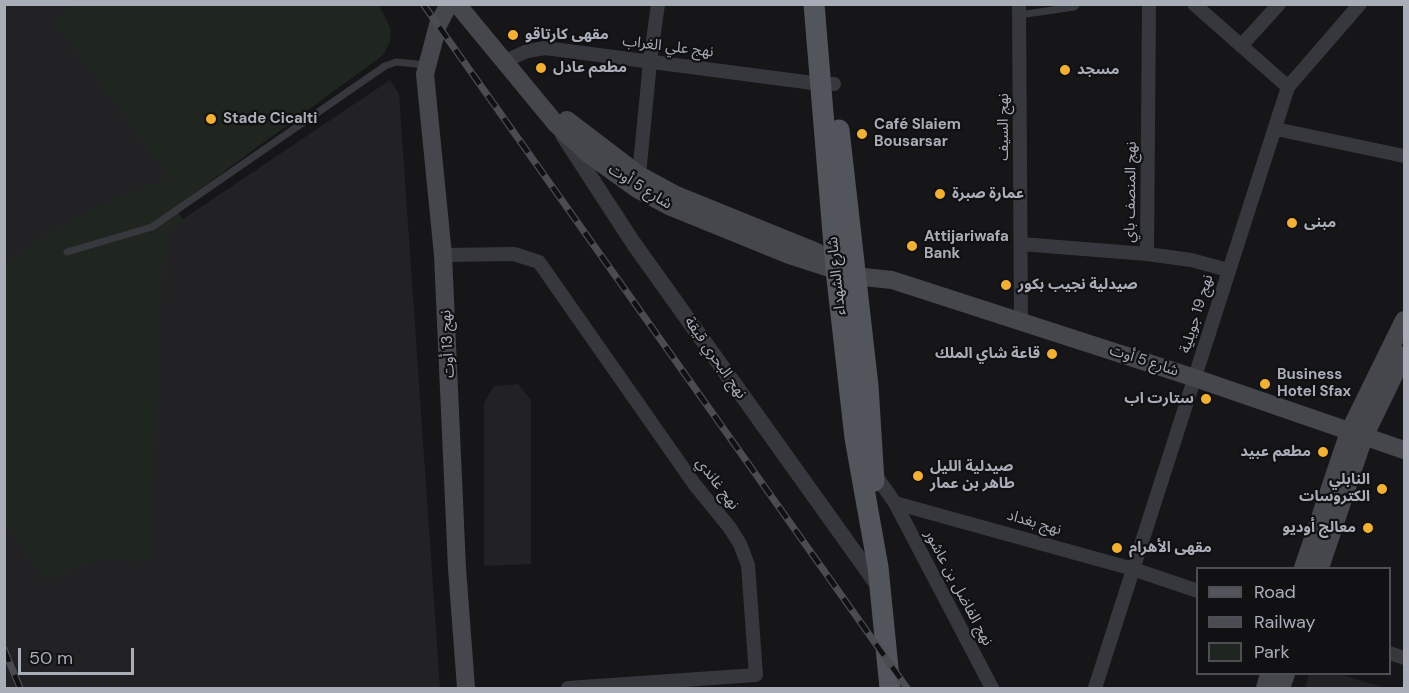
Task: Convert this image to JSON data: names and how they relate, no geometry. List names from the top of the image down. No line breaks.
{"streets":{"main road":["شارع 5 أوت","شارع الشهداء","نهج 13 أوت"],"street":["نهج علي الغراب","نهج السيف","نهج المنصف باي","نهج 19 جويلية","نهج البحري قيقة","نهج غاندي","نهج بغداد","نهج الفاضل بن عاشور"]},"crossings":[["نهج علي الغراب","شارع 5 أوت"],["نهج علي الغراب","شارع الشهداء"],["نهج السيف","شارع 5 أوت"],["نهج السيف","نهج المنصف باي"],["شارع 5 أوت","شارع الشهداء"],["شارع 5 أوت","نهج 19 جويلية"],["شارع 5 أوت","نهج البحري قيقة"],["شارع الشهداء","نهج البحري قيقة"],["نهج 19 جويلية","نهج بغداد"],["نهج 13 أوت","نهج غاندي"],["نهج بغداد","نهج الفاضل بن عاشور"]],"places":["مقهى كارتاقو","مطعم عادل","مسجد","Stade Cicalti","Café Slaiem Bousarsar","عمارة صبرة","مبنى","Attijariwafa Bank","صيدلية نجيب بكور","قاعة شاي الملك","Business Hotel Sfax","ستارت اب","مطعم عبيد","صيدلية الليل طاهر بن عمار","النابلي الكتروسات","معالج أوديو","مقهى الأهرام"],"legend":["Road","Railway","Park"],"scale_bar":"50 m"}
